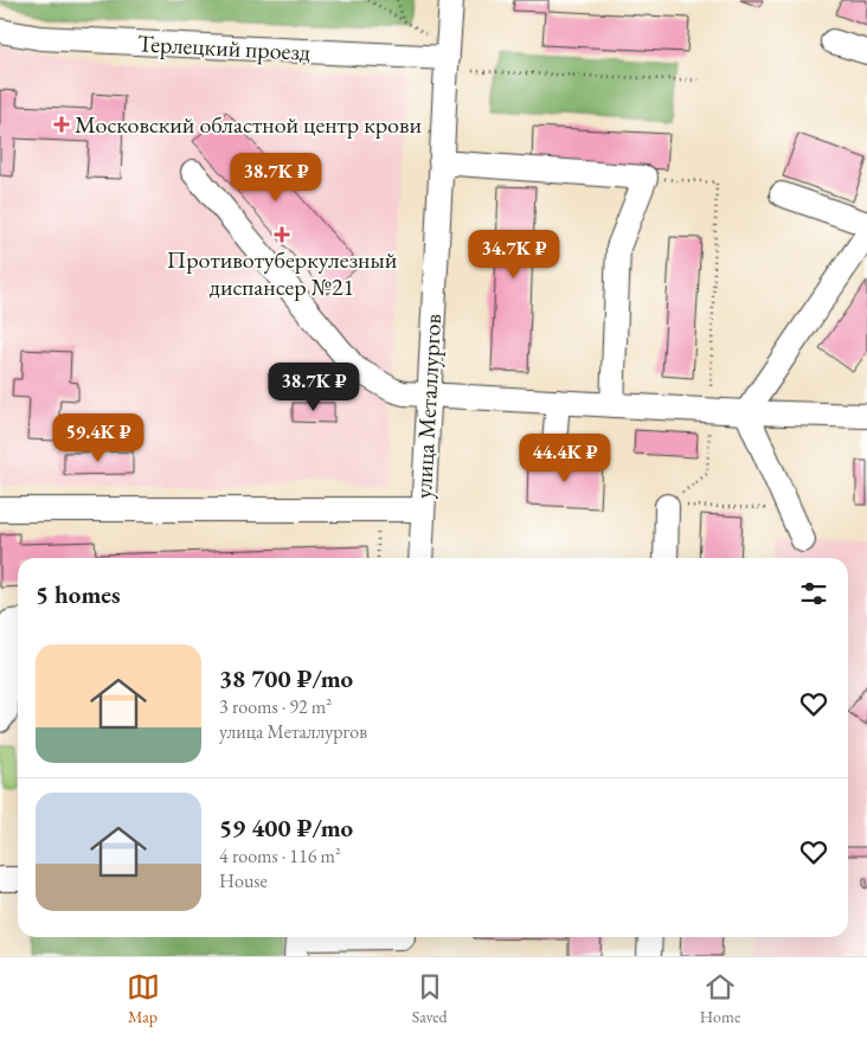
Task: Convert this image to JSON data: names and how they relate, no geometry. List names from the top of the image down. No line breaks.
{"streets":{"street":["Терлецкий проезд","улица Металлургов"]},"crossings":[["Терлецкий проезд","улица Металлургов"]],"places":{"health":["Московский областной центр крови","Противотуберкулезный диспансер №21"]},"page":{"price":["38.7K ₽","34.7K ₽","38.7K ₽","59.4K ₽","44.4K ₽"],"heading":"5 homes","list":[{"name":"38 700 ₽/mo","note":"3 rooms · 92 m² · улица Металлургов"},{"name":"59 400 ₽/mo","note":"4 rooms · 116 m² · House"}],"tabs":["Map","Saved","Home"]}}
